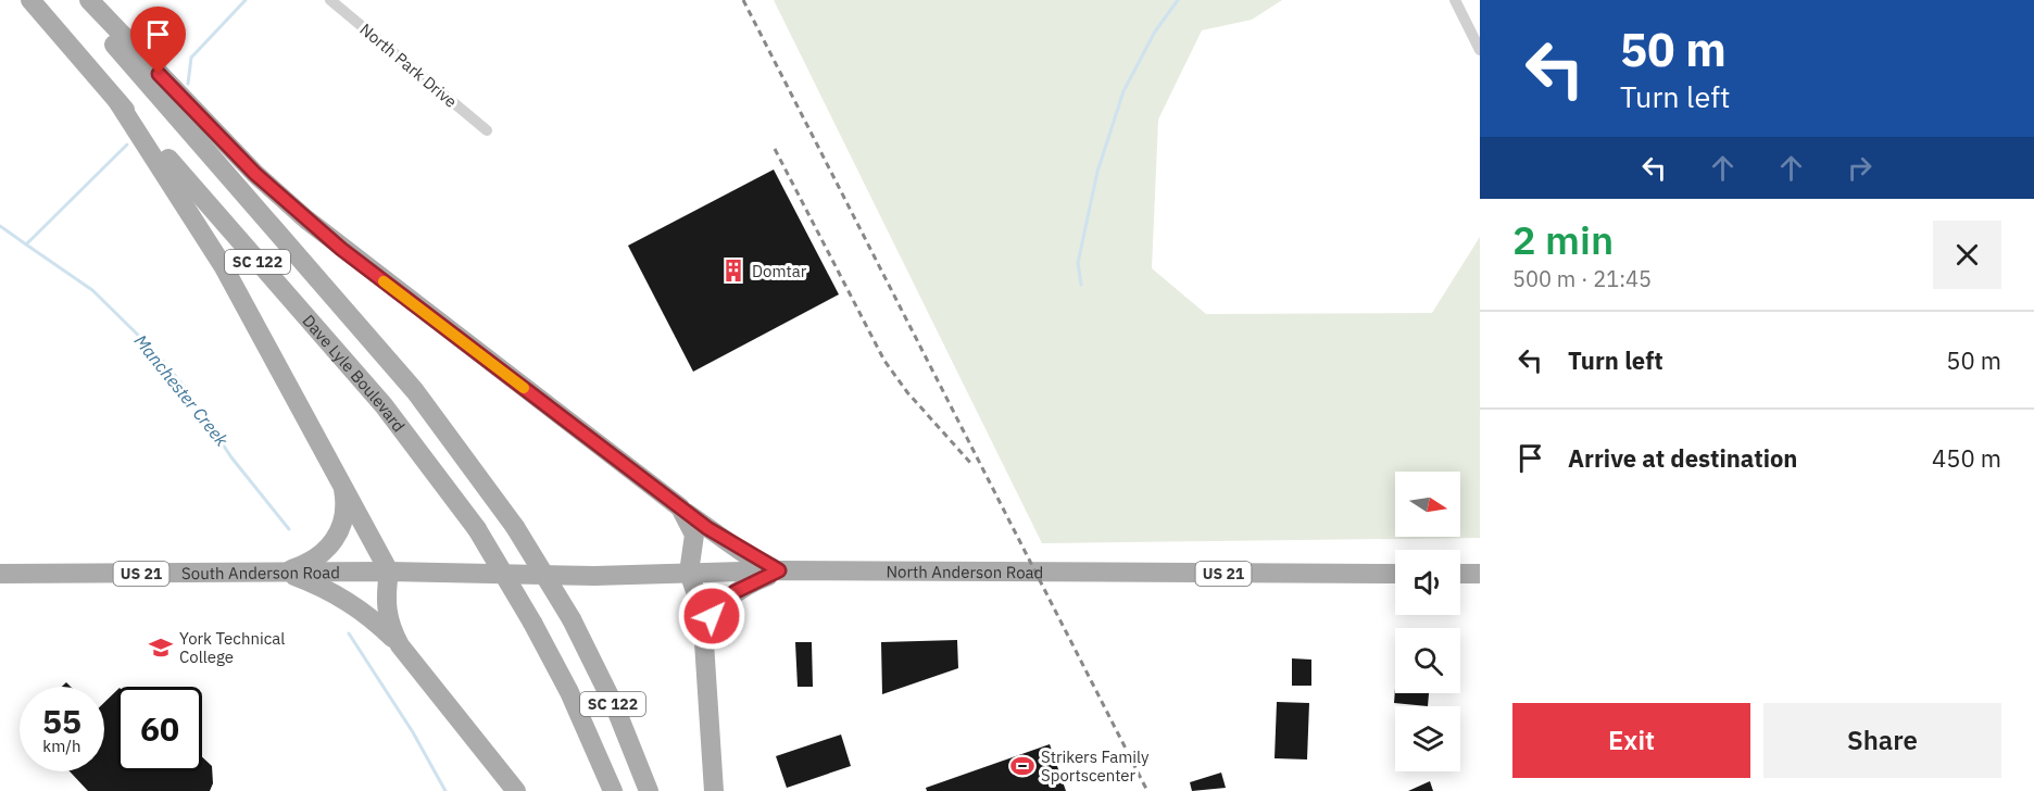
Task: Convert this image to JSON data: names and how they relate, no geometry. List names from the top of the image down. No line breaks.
{"streets":{"main road":["SC 122","Dave Lyle Boulevard","South Anderson Road","US 21","North Anderson Road"],"street":["North Park Drive"]},"crossings":[["South Anderson Road","North Anderson Road"]],"water":["Manchester Creek"],"places":{"building":["Domtar"],"school or university":["York Technical College"],"sports":["Strikers Family Sportscenter"]},"north":"right","page":{"turn":["50 m","Turn left"],"heading":["2 min","500 m · 21:45"],"list":[{"name":"Turn left","value":"50 m"},{"name":"Arrive at destination","value":"450 m"}],"speed":"55 km/h","limit":"60","buttons":["Exit","Share"]}}
